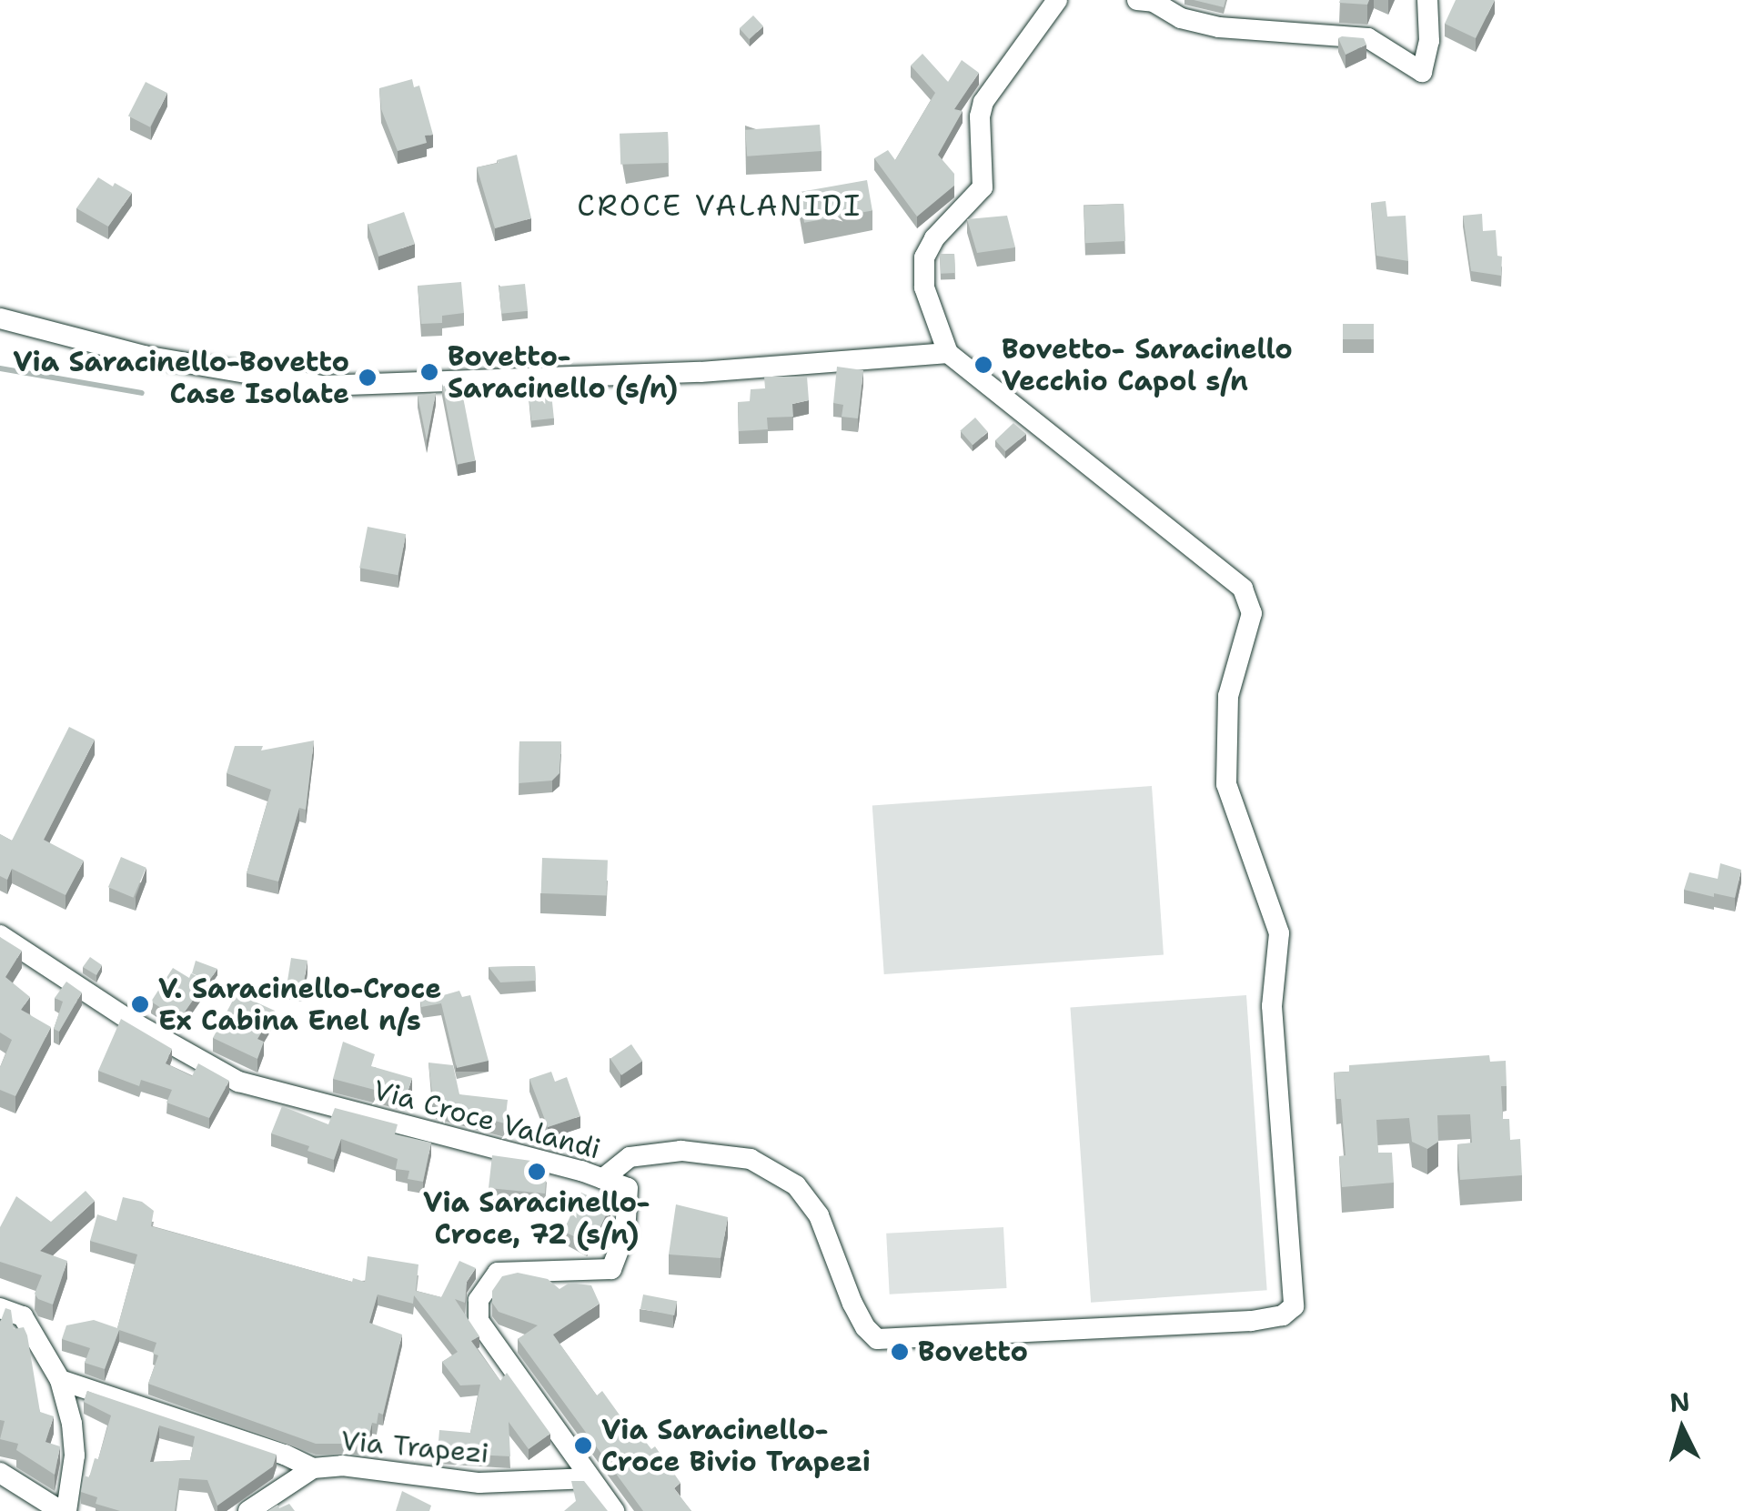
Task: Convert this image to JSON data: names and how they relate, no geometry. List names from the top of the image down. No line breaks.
{"streets":{"street":["Via Croce Valandi","Via Trapezi"]},"crossings":[["Via Croce Valandi","Via Trapezi"]],"districts":["CROCE VALANIDI"],"places":["Bovetto- Saracinello Vecchio Capol s/n","Bovetto- Saracinello (s/n)","Via Saracinello-Bovetto Case Isolate","V. Saracinello-Croce Ex Cabina Enel n/s","Via Saracinello- Croce, 72 (s/n)","Bovetto","Via Saracinello- Croce Bivio Trapezi"],"north":"top"}
